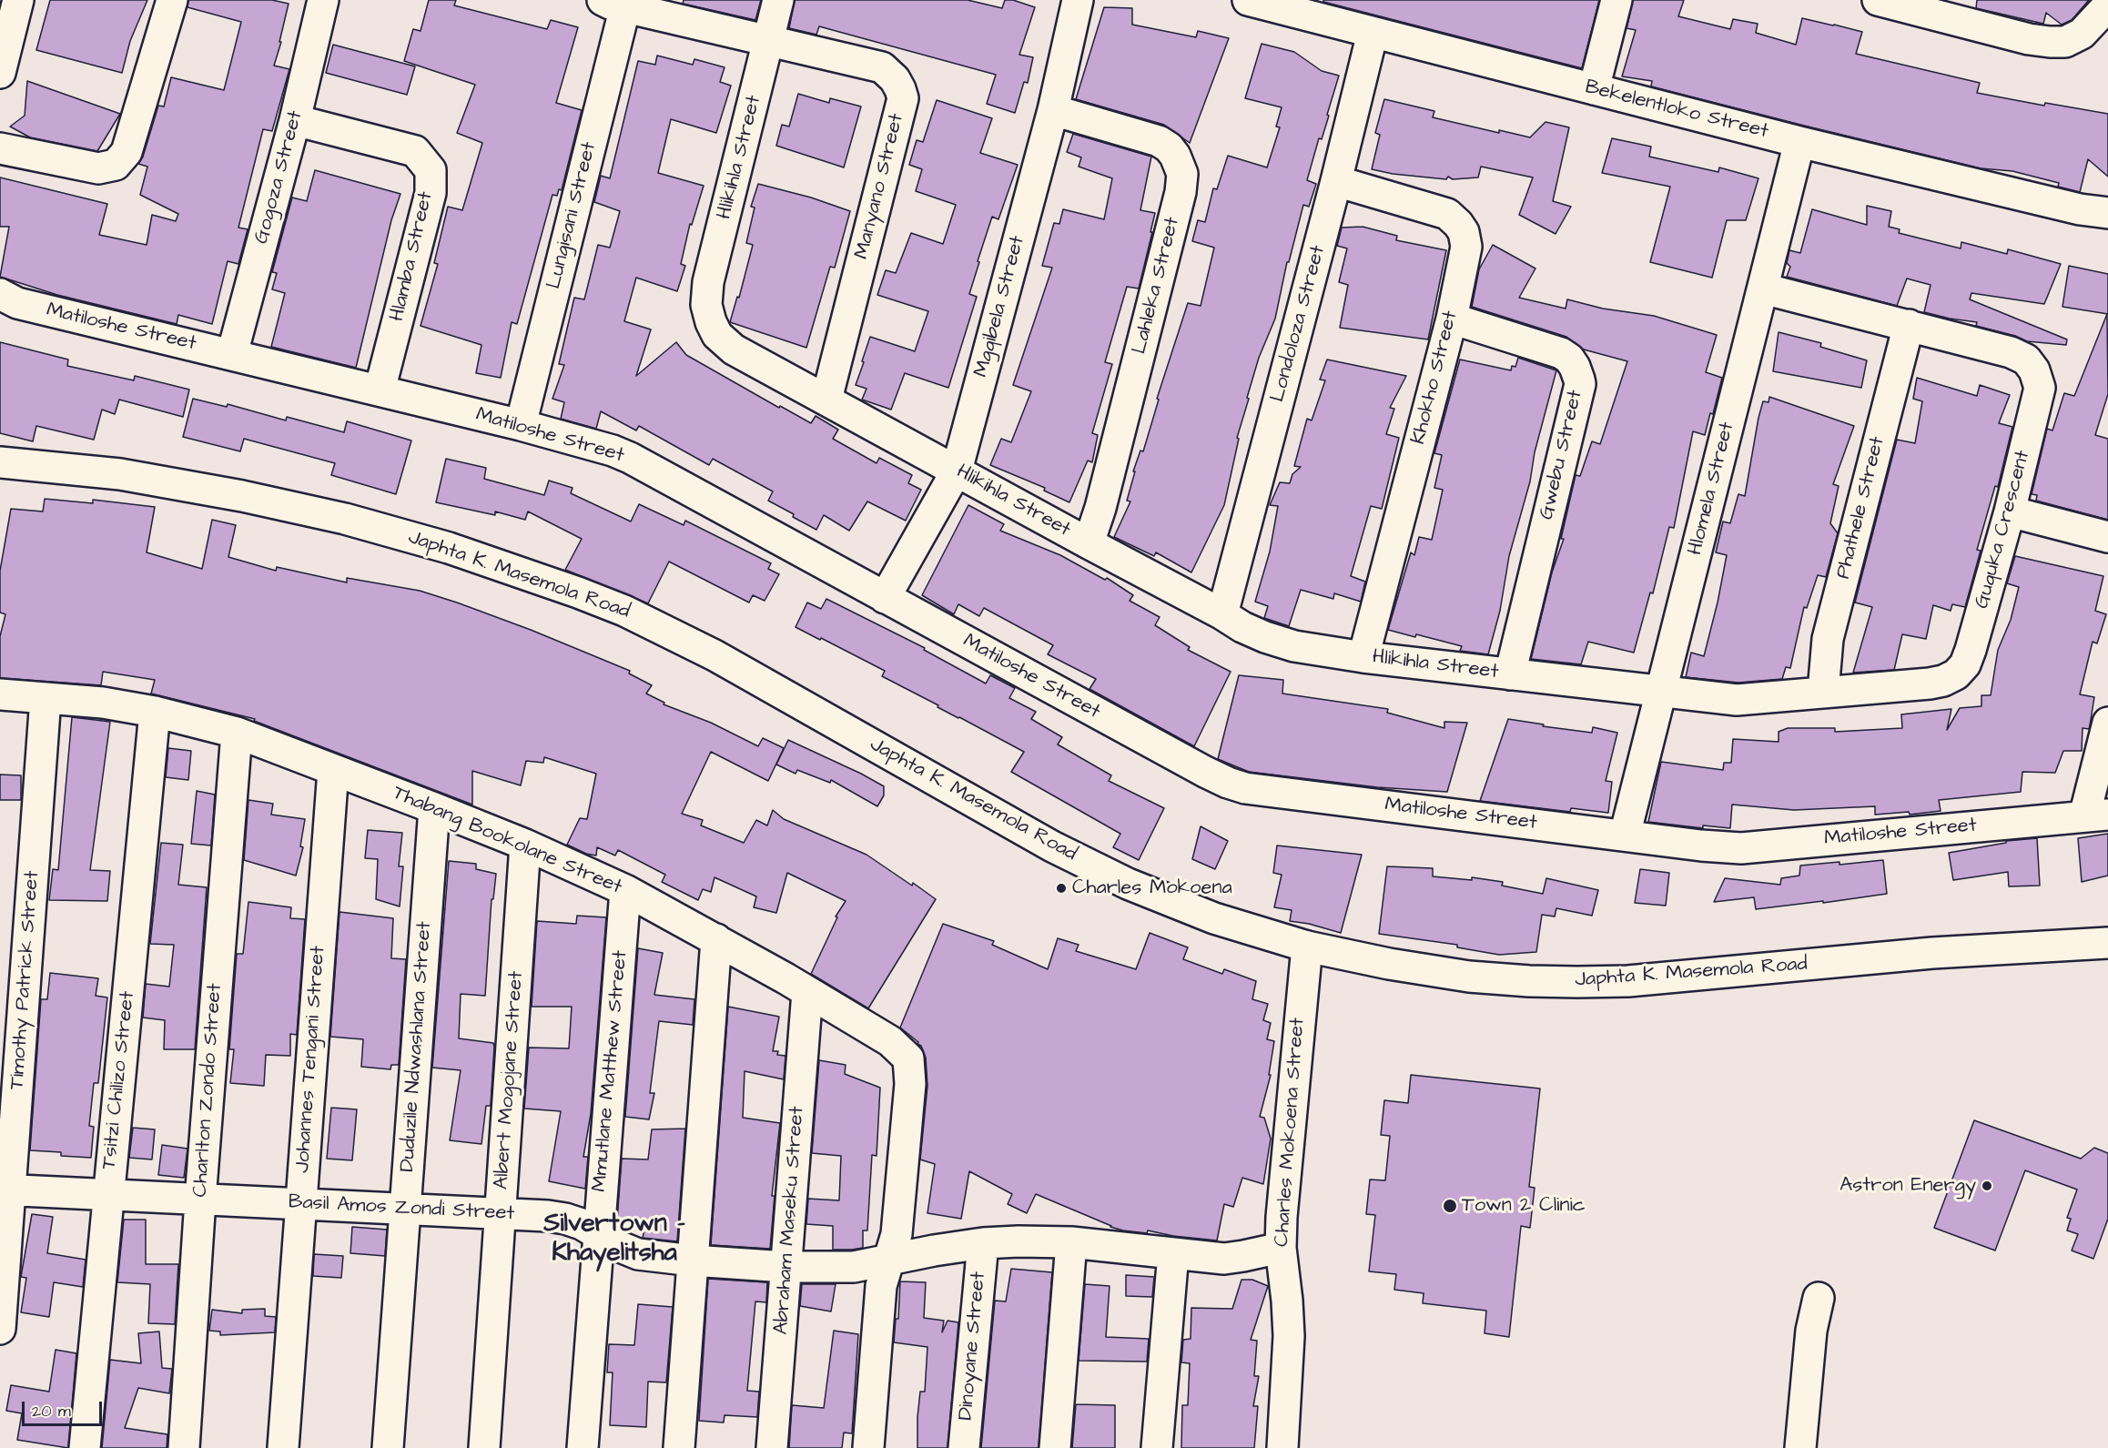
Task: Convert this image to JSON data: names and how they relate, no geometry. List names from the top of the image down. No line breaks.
{"streets":{"street":["Bekelentloko Street","Hlikihla Street","Gogoza Street","Manyano Street","Lungisani Street","Hlamba Street","Lahleka Street","Mgqibela Street","Londoloza Street","Matiloshe Street","Khokho Street","Gwebu Street","Hlomela Street","Phathele Street","Guquka Crescent","Japhta K. Masemola Road","Thabang Bookolane Street","Timothy Patrick Street","Duduzile Ndwashlana Street","Johannes Tengani Street","Mmutlane Matthew Street","Tsitzi Chilizo Street","Albert Mogojane Street","Charlton Zondo Street","Charles Mokoena Street","Basil Amos Zondi Street","Abraham Maseku Street","Dinoyane Street"]},"crossings":[["Bekelentloko Street","Londoloza Street"],["Bekelentloko Street","Hlomela Street"],["Hlikihla Street","Manyano Street"],["Hlikihla Street","Lahleka Street"],["Hlikihla Street","Mgqibela Street"],["Hlikihla Street","Londoloza Street"],["Hlikihla Street","Khokho Street"],["Hlikihla Street","Gwebu Street"],["Hlikihla Street","Hlomela Street"],["Hlikihla Street","Guquka Crescent"],["Gogoza Street","Hlamba Street"],["Gogoza Street","Matiloshe Street"],["Manyano Street","Lungisani Street"],["Lungisani Street","Matiloshe Street"],["Hlamba Street","Matiloshe Street"],["Lahleka Street","Mgqibela Street"],["Mgqibela Street","Matiloshe Street"],["Londoloza Street","Khokho Street"],["Matiloshe Street","Hlomela Street"],["Khokho Street","Gwebu Street"],["Hlomela Street","Guquka Crescent"],["Phathele Street","Guquka Crescent"],["Japhta K. Masemola Road","Charles Mokoena Street"],["Thabang Bookolane Street","Timothy Patrick Street"],["Thabang Bookolane Street","Duduzile Ndwashlana Street"],["Thabang Bookolane Street","Johannes Tengani Street"],["Thabang Bookolane Street","Mmutlane Matthew Street"],["Thabang Bookolane Street","Tsitzi Chilizo Street"],["Thabang Bookolane Street","Albert Mogojane Street"],["Thabang Bookolane Street","Charlton Zondo Street"],["Thabang Bookolane Street","Basil Amos Zondi Street"],["Thabang Bookolane Street","Abraham Maseku Street"],["Timothy Patrick Street","Basil Amos Zondi Street"],["Duduzile Ndwashlana Street","Basil Amos Zondi Street"],["Johannes Tengani Street","Basil Amos Zondi Street"],["Mmutlane Matthew Street","Basil Amos Zondi Street"],["Tsitzi Chilizo Street","Basil Amos Zondi Street"],["Albert Mogojane Street","Basil Amos Zondi Street"],["Charlton Zondo Street","Basil Amos Zondi Street"],["Charles Mokoena Street","Basil Amos Zondi Street"],["Basil Amos Zondi Street","Abraham Maseku Street"],["Basil Amos Zondi Street","Dinoyane Street"]],"districts":["Silvertown - Khayelitsha"],"places":["Charles Mokoena","Astron Energy","Town 2 Clinic"],"scale_bar":"20 m"}
